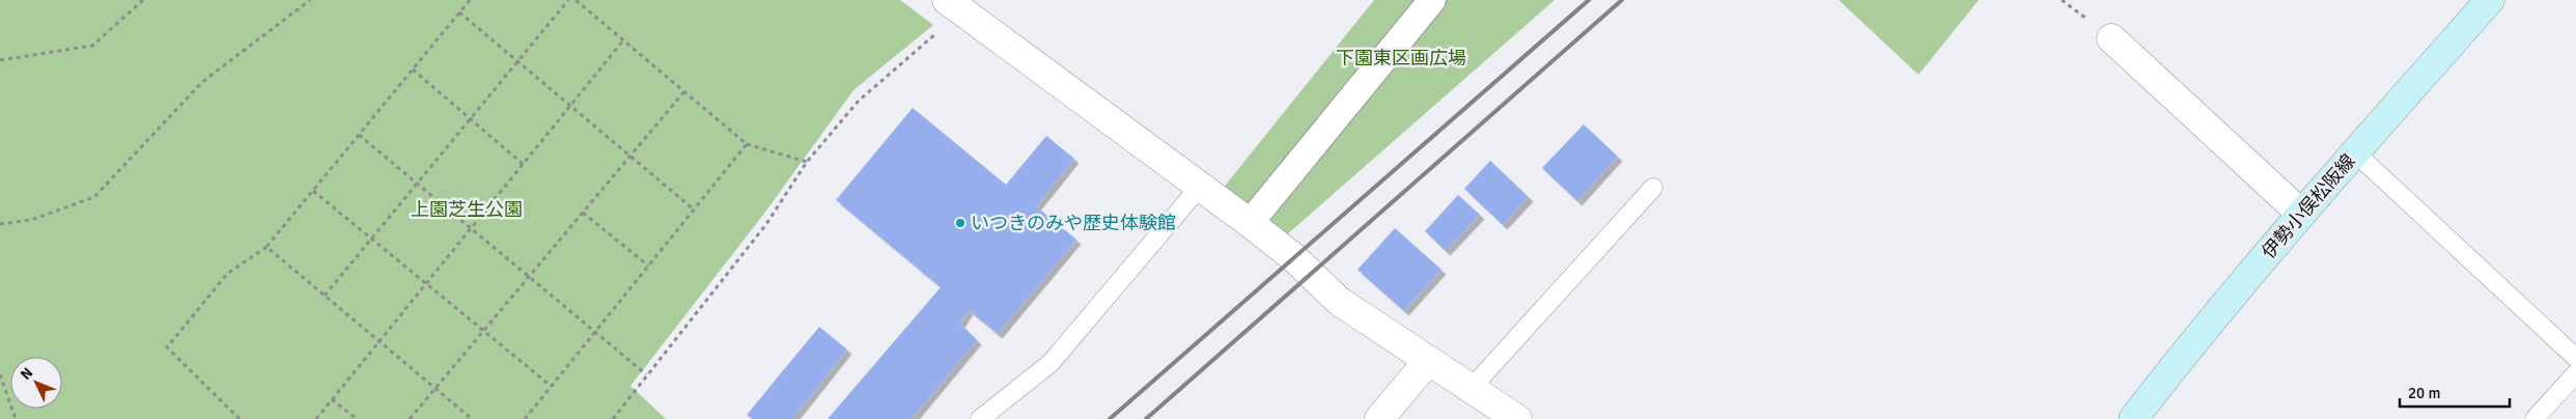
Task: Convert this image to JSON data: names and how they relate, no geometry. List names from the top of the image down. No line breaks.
{"streets":{"main road":["伊勢小俣松阪線"]},"parks":["下園東区画広場","上園芝生公園"],"places":["いつきのみや歴史体験館"],"scale_bar":"20 m","north":"top left"}
